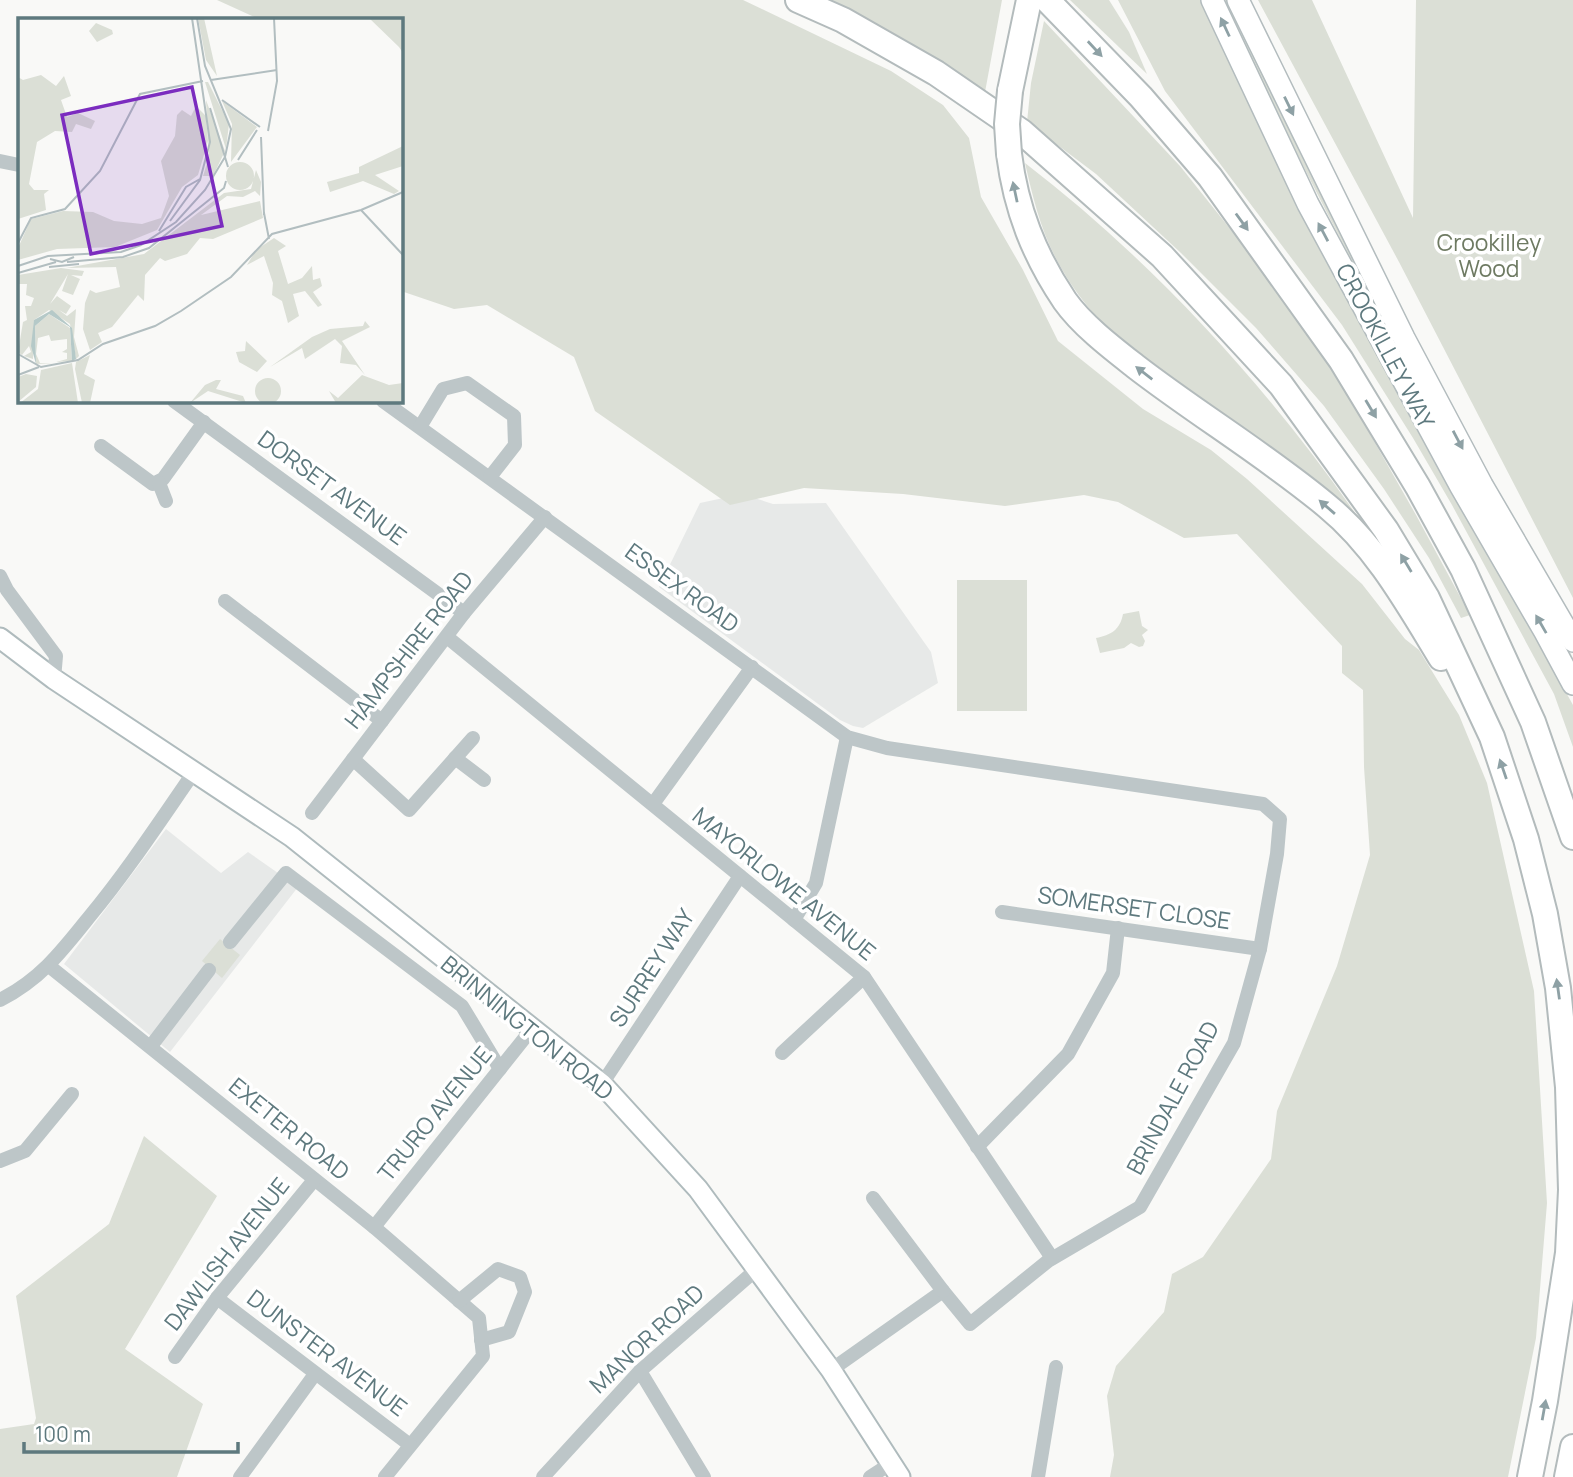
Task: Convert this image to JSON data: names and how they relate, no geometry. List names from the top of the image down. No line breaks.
{"streets":{"main road":["CROOKILLEY WAY"],"street":["DORSET AVENUE","ESSEX ROAD","HAMPSHIRE ROAD","MAYORLOWE AVENUE","SOMERSET CLOSE","SURREY WAY","BRINNINGTON ROAD","BRINDALE ROAD","TRURO AVENUE","EXETER ROAD","DAWLISH AVENUE","MANOR ROAD","DUNSTER AVENUE"]},"crossings":[["DORSET AVENUE","HAMPSHIRE ROAD"],["ESSEX ROAD","HAMPSHIRE ROAD"],["ESSEX ROAD","BRINDALE ROAD"],["HAMPSHIRE ROAD","MAYORLOWE AVENUE"],["MAYORLOWE AVENUE","SURREY WAY"],["MAYORLOWE AVENUE","BRINDALE ROAD"],["SOMERSET CLOSE","BRINDALE ROAD"],["SURREY WAY","BRINNINGTON ROAD"],["BRINNINGTON ROAD","TRURO AVENUE"],["BRINNINGTON ROAD","MANOR ROAD"],["TRURO AVENUE","EXETER ROAD"],["EXETER ROAD","DAWLISH AVENUE"],["DAWLISH AVENUE","DUNSTER AVENUE"]],"parks":["Crookilley Wood"],"scale_bar":"100 m"}
